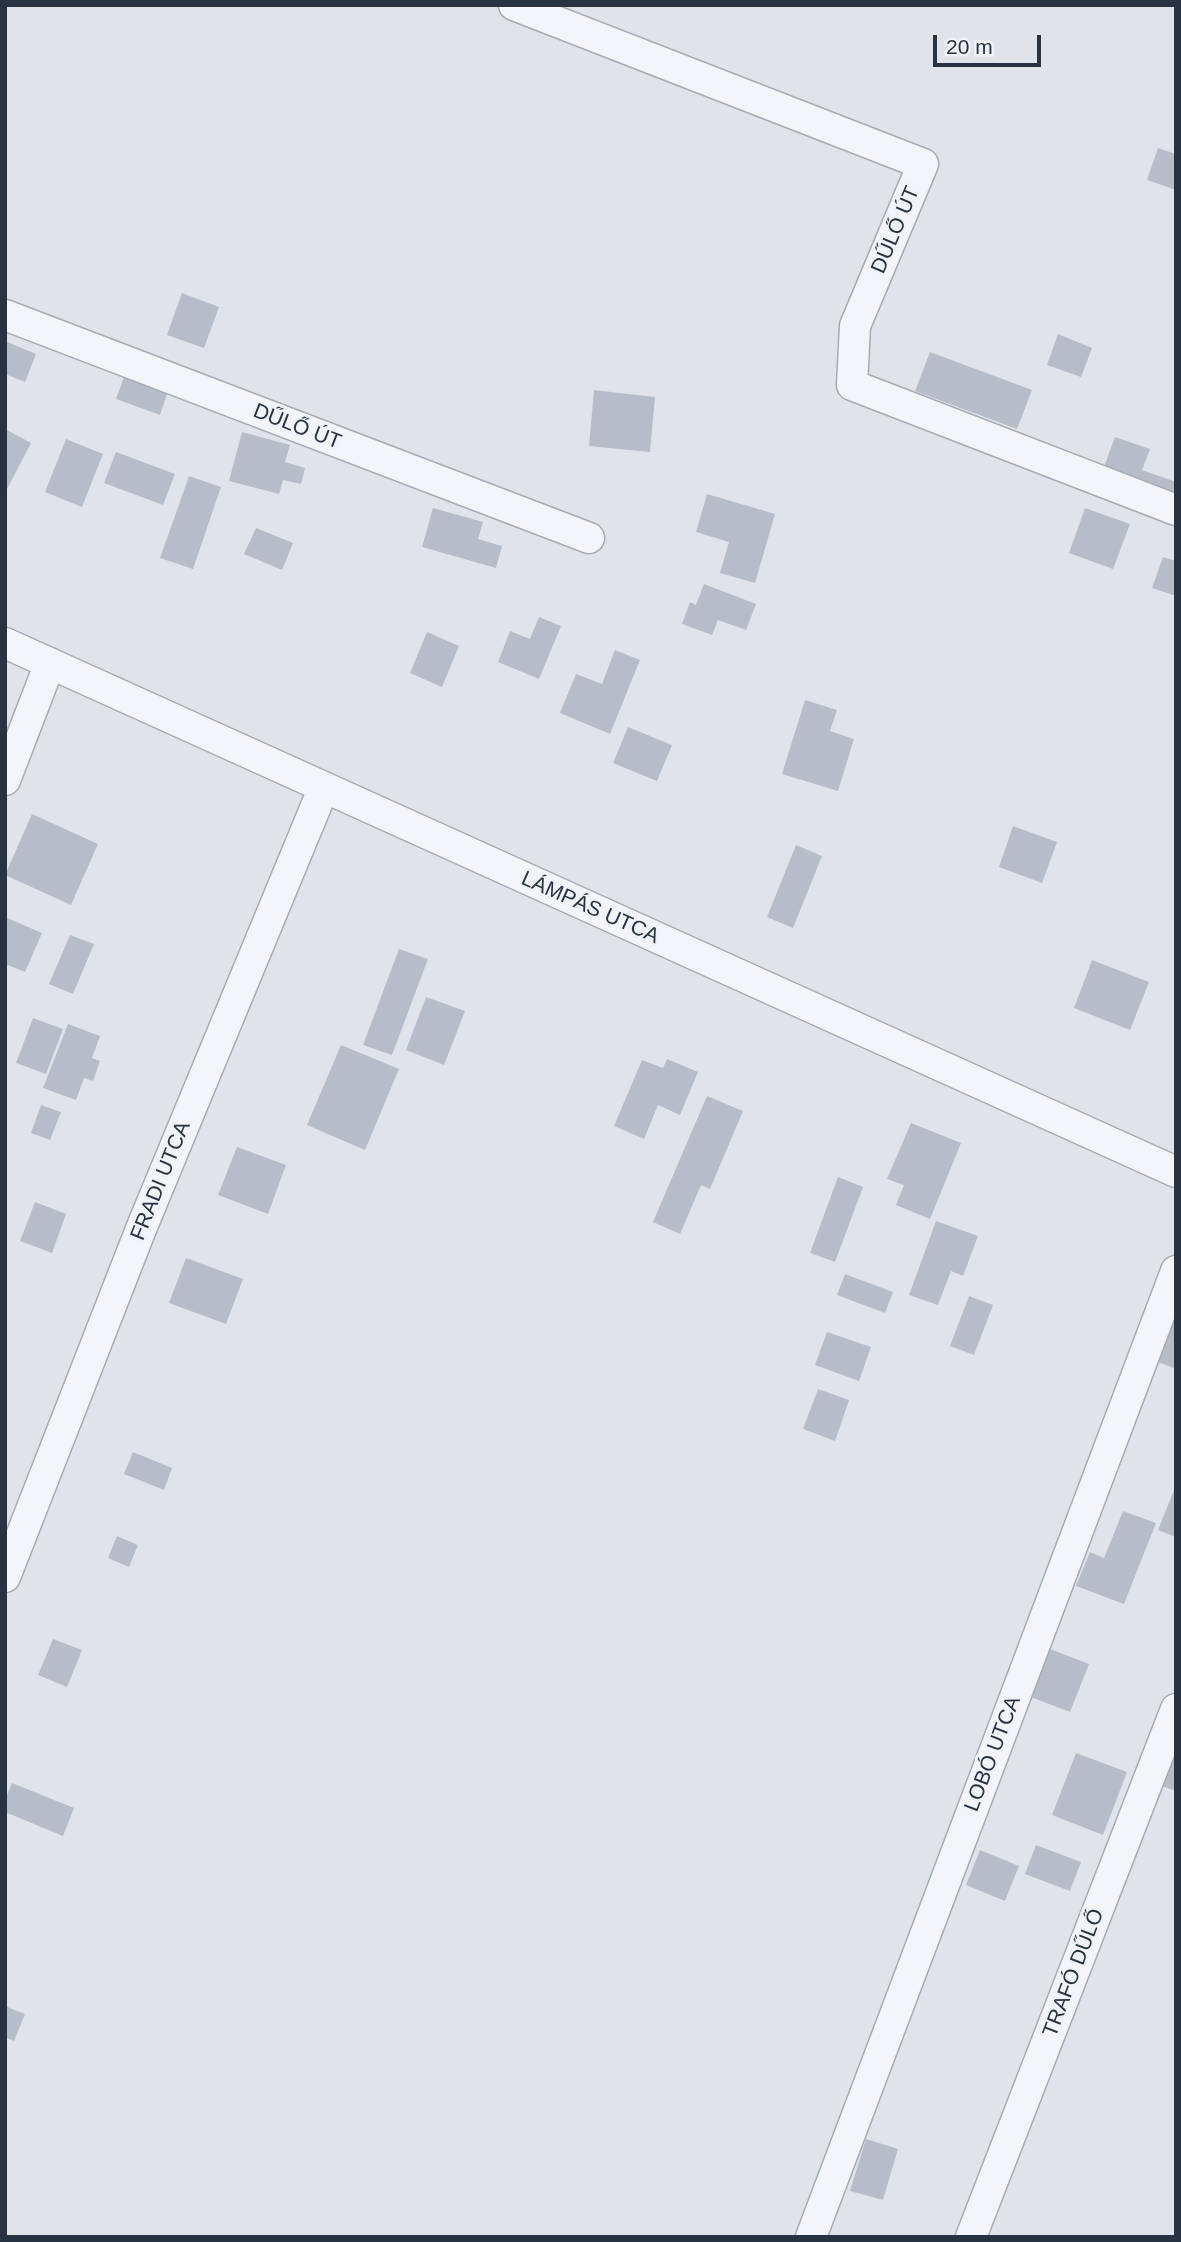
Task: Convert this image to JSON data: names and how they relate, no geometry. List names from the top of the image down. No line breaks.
{"streets":{"street":["DŰLŐ ÚT","LÁMPÁS UTCA","FRADI UTCA","LOBÓ UTCA","TRAFÓ DŰLŐ"]},"crossings":[["LÁMPÁS UTCA","FRADI UTCA"]],"scale_bar":"20 m"}
